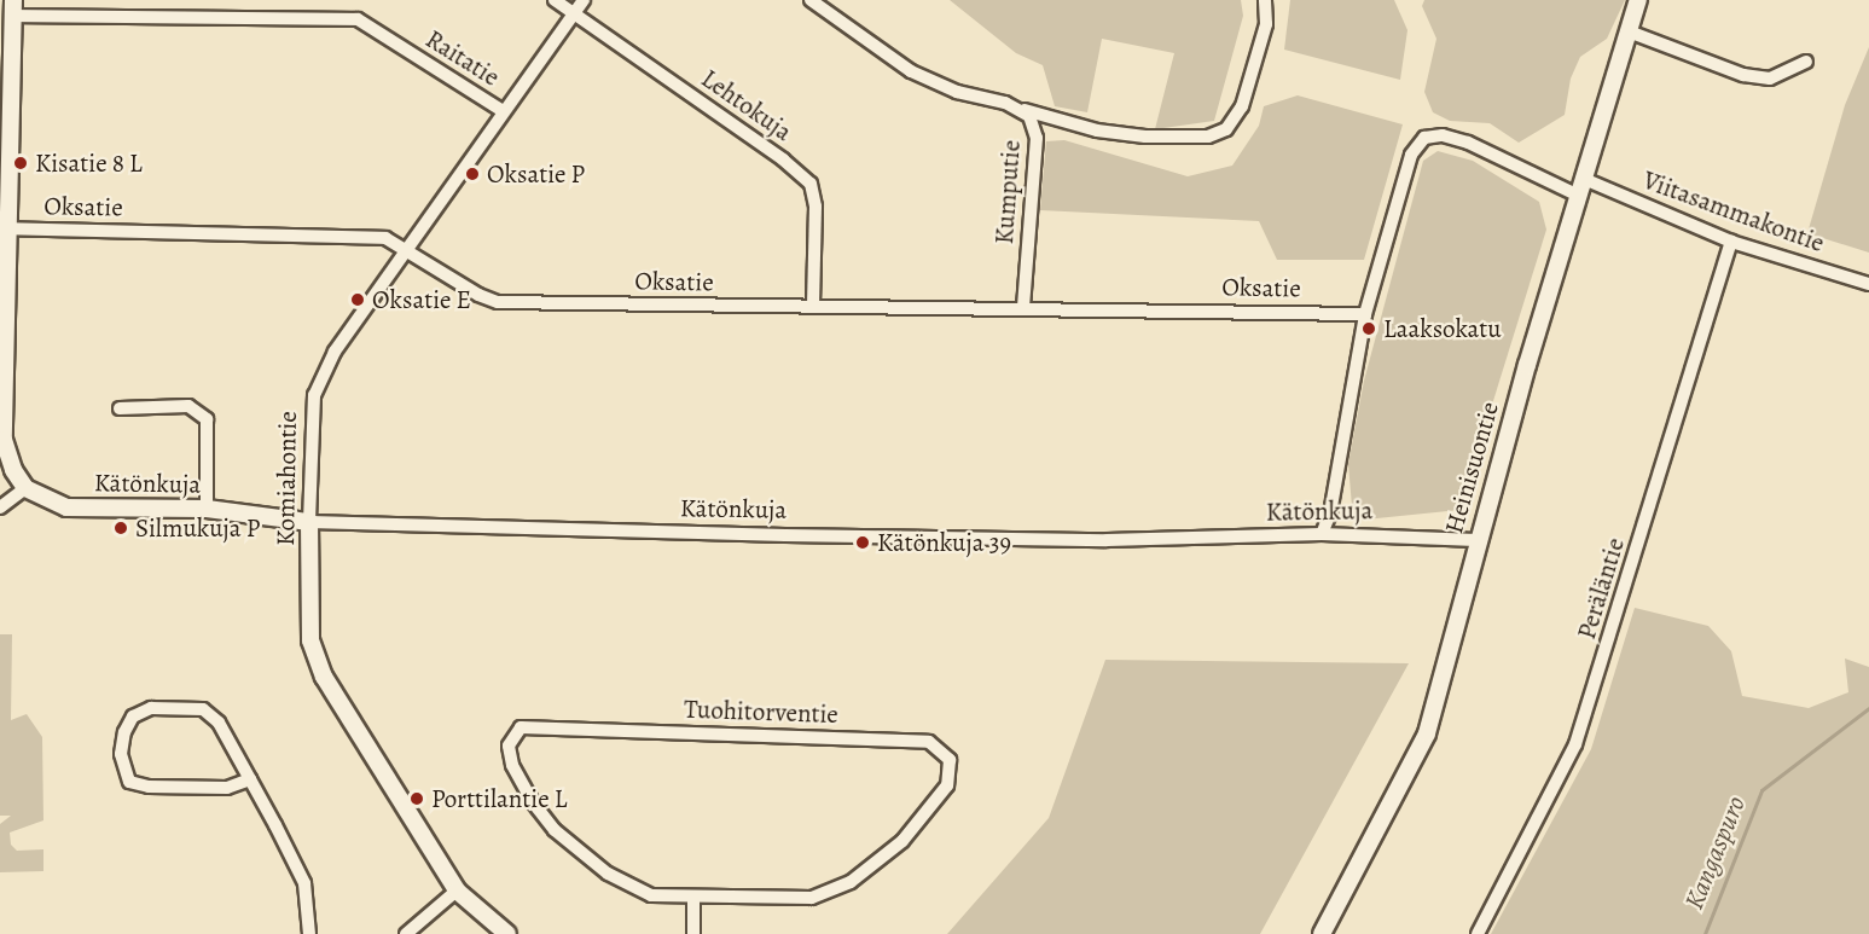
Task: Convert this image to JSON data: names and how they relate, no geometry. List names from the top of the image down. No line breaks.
{"streets":{"street":["Raitatie","Lehtokuja","Kumputie","Oksatie","Viitasammakontie","Heinisuontie","Komiahontie","Kätönkuja","Peräläntie","Tuohitorventie"]},"crossings":[["Raitatie","Komiahontie"],["Lehtokuja","Oksatie"],["Lehtokuja","Komiahontie"],["Kumputie","Oksatie"],["Oksatie","Komiahontie"],["Viitasammakontie","Heinisuontie"],["Viitasammakontie","Peräläntie"],["Heinisuontie","Kätönkuja"],["Komiahontie","Kätönkuja"]],"water":["Kangaspuro"],"places":["Kisatie 8 L","Oksatie P","Oksatie E","Laaksokatu","Silmukuja P","Kätönkuja 39","Porttilantie L"]}
